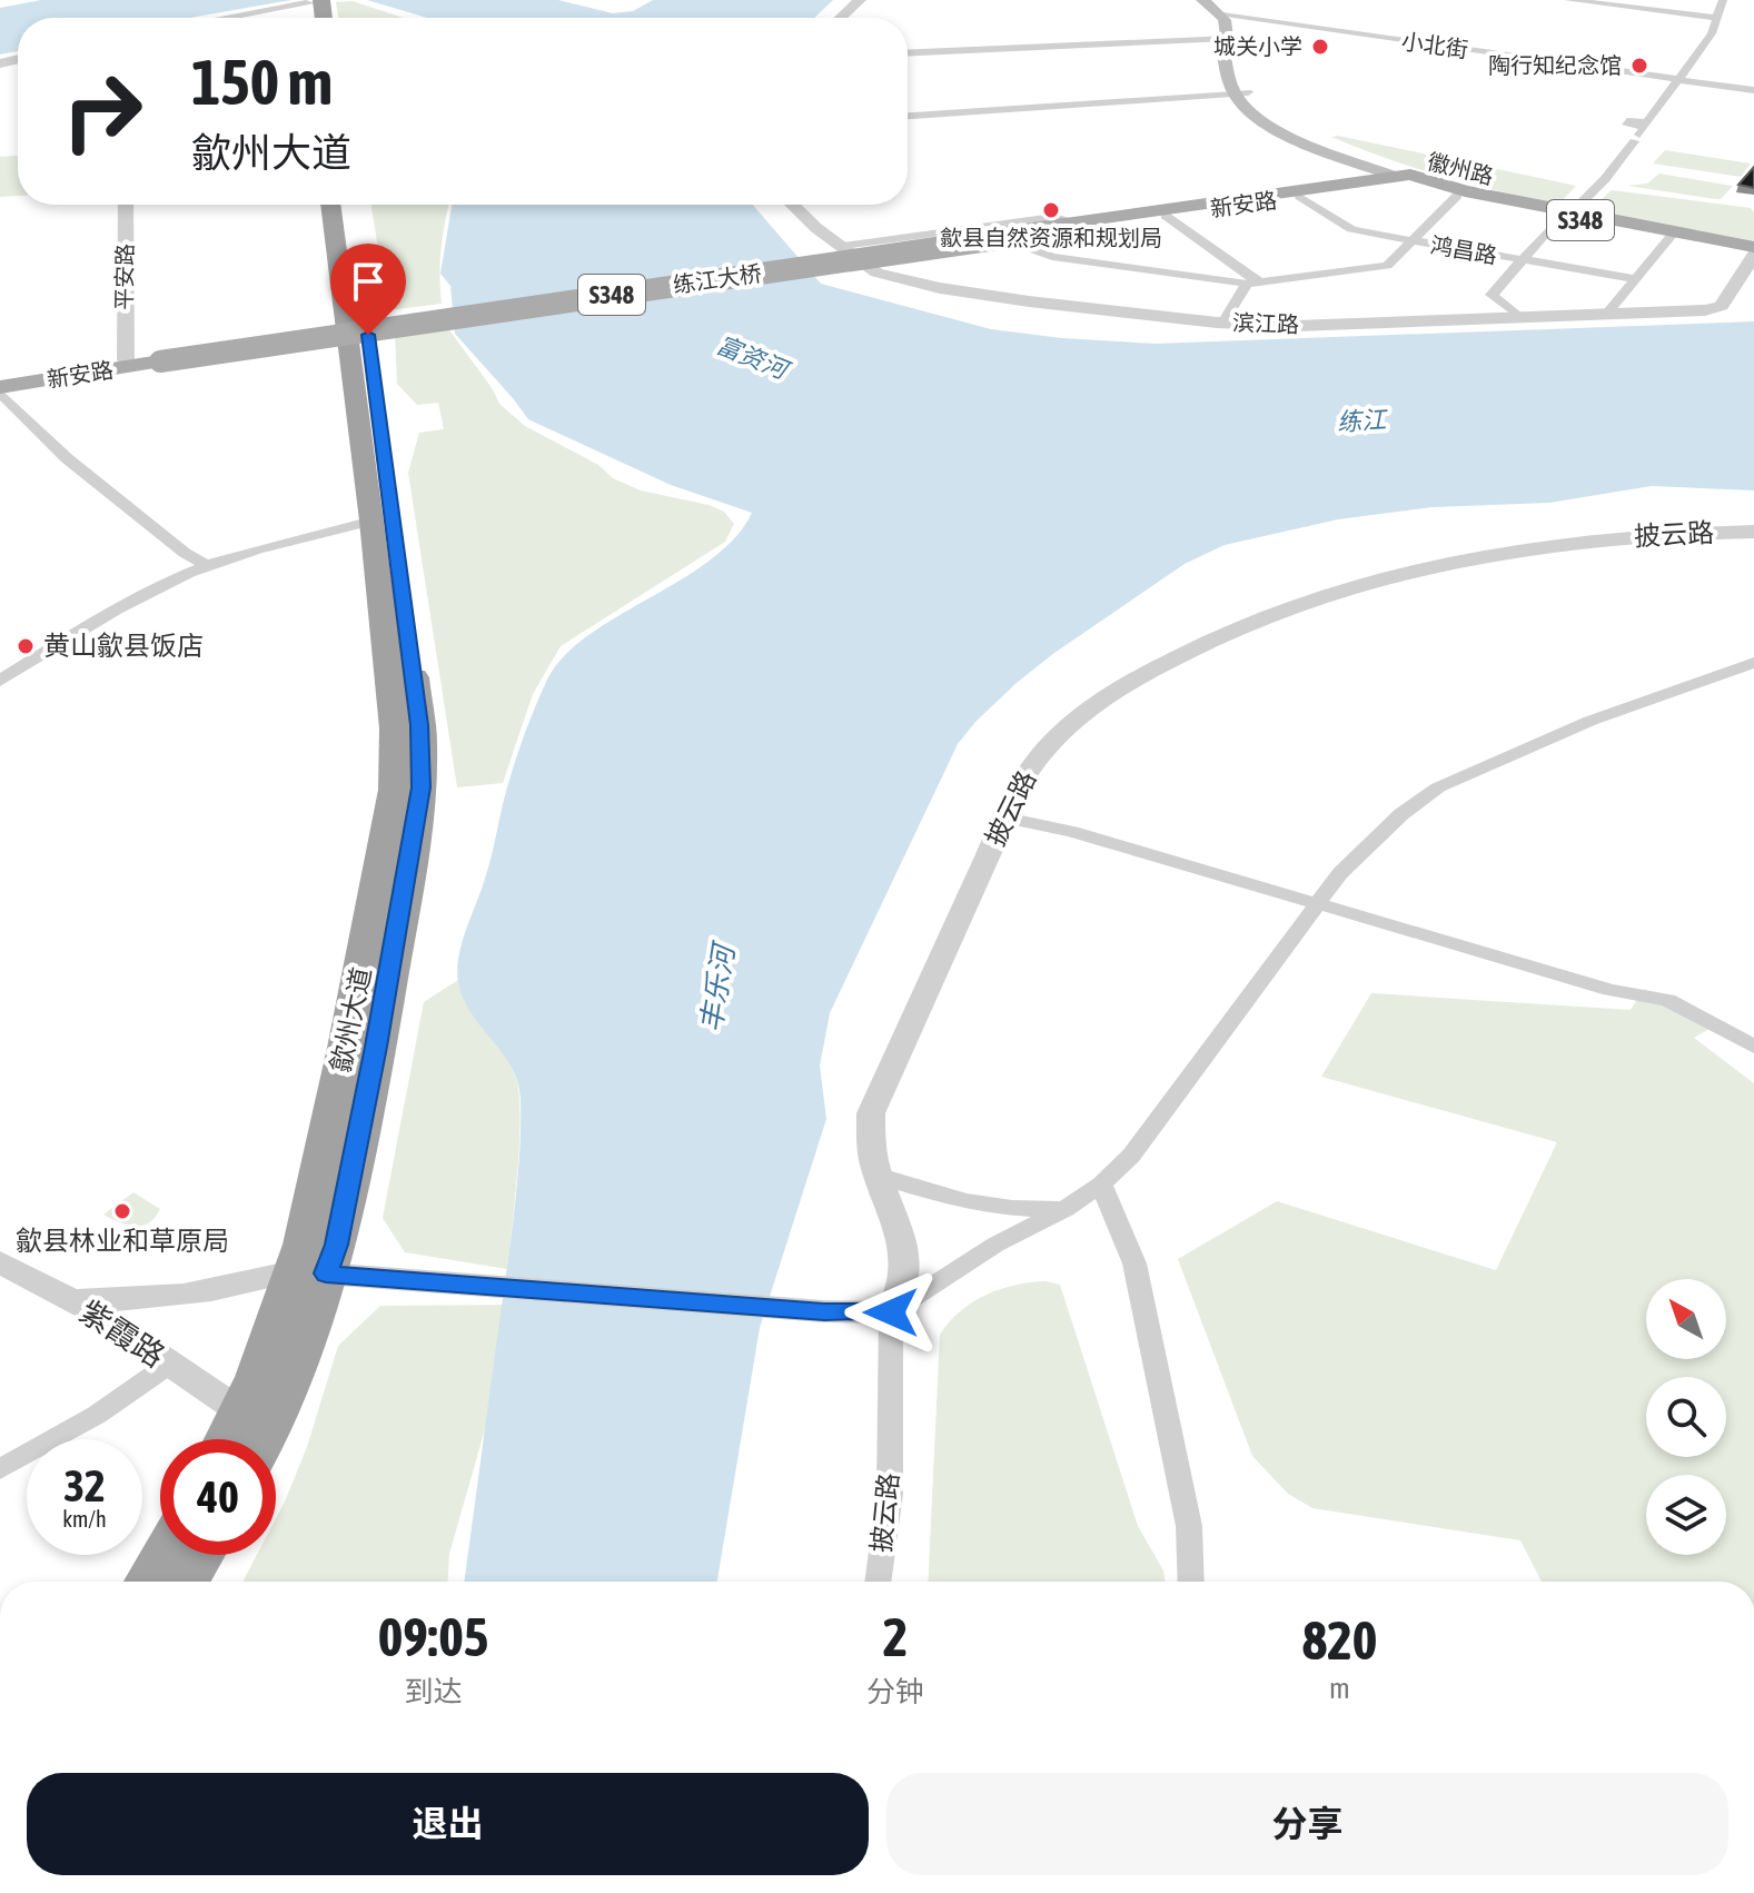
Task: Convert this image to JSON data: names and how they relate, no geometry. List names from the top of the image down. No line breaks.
{"streets":{"highway":["歙州大道"],"main road":["徽州路","新安路","S348","练江大桥"],"street":["小北街","鸿昌路","平安路","滨江路","披云路","紫霞路"]},"crossings":[["徽州路","新安路"],["徽州路","滨江路"],["新安路","鸿昌路"],["新安路","平安路"],["新安路","练江大桥"],["歙州大道","紫霞路"]],"water":["富资河","练江","丰乐河"],"places":["城关小学","陶行知纪念馆","歙县自然资源和规划局","黄山歙县饭店","歙县林业和草原局"],"north":"top left","page":{"turn":["150 m","歙州大道"],"speed":"32 km/h","limit":"40","eta":["09:05","到达","2","分钟","820","m"],"buttons":["退出","分享"]}}
